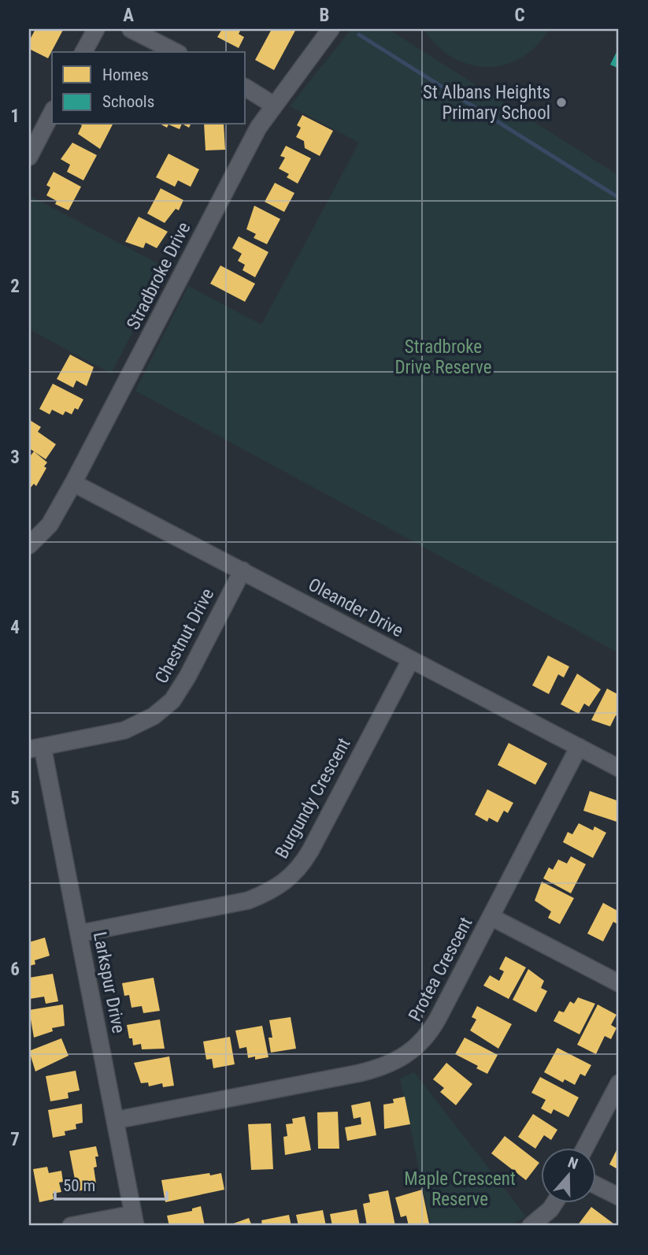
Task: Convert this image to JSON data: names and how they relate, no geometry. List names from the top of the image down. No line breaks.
{"streets":{"street":["Stradbroke Drive","Oleander Drive","Chestnut Drive","Burgundy Crescent","Protea Crescent","Larkspur Drive"]},"crossings":[["Stradbroke Drive","Oleander Drive"],["Oleander Drive","Chestnut Drive"],["Oleander Drive","Burgundy Crescent"],["Oleander Drive","Protea Crescent"],["Chestnut Drive","Larkspur Drive"],["Burgundy Crescent","Larkspur Drive"],["Protea Crescent","Larkspur Drive"]],"parks":["Stradbroke Drive Reserve","Maple Crescent Reserve"],"places":["St Albans Heights Primary School"],"legend":["Homes","Schools"],"scale_bar":"50 m","north":"top","grid":{"columns":["A","B","C"],"rows":["1","2","3","4","5","6","7"]}}
